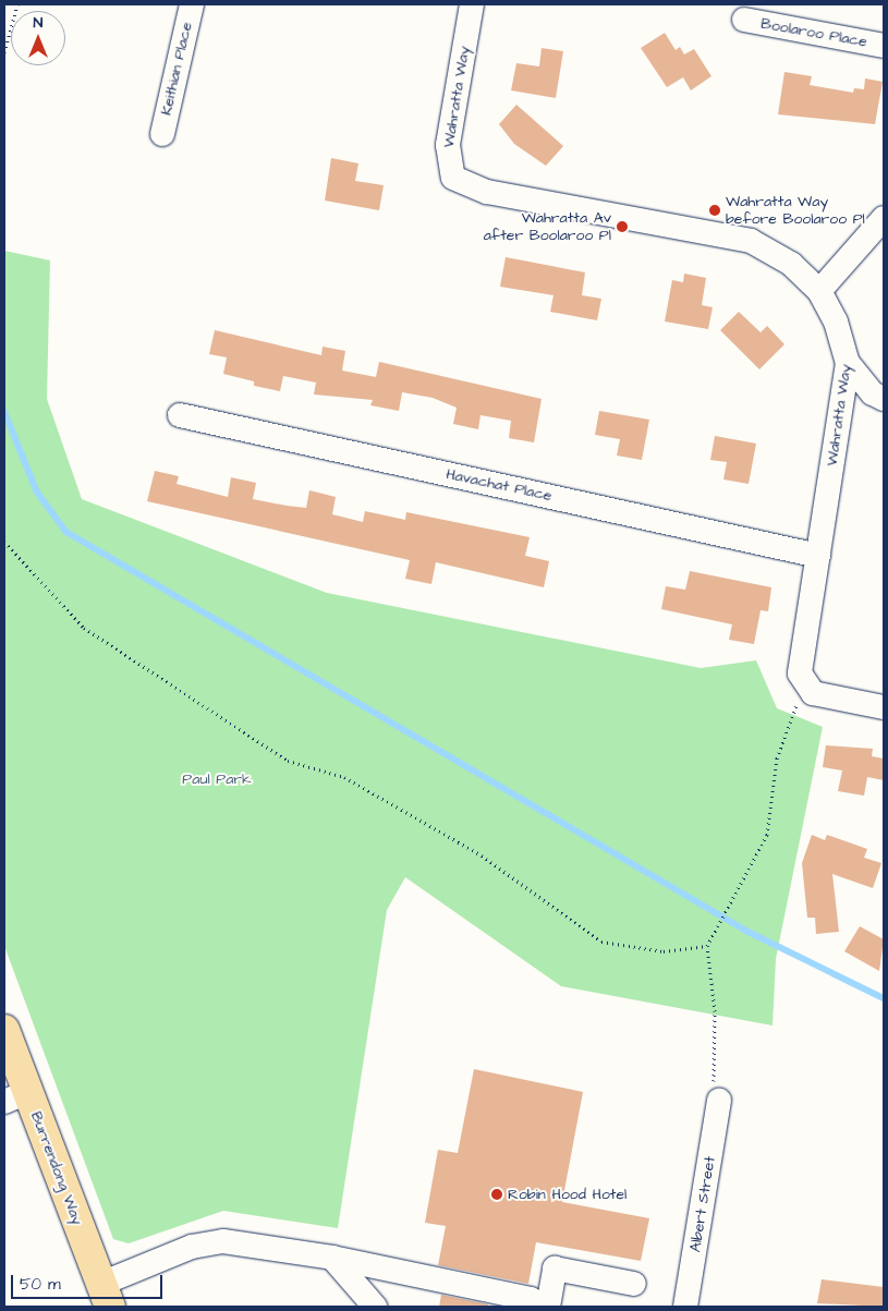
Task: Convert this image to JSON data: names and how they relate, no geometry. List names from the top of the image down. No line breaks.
{"streets":{"main road":["Burrendong Way"],"street":["Boolaroo Place","Keithian Place","Wahratta Way","Havachat Place","Albert Street"]},"crossings":[["Wahratta Way","Havachat Place"]],"parks":["Paul Park"],"places":["Wahratta Way before Boolaroo Pl","Wahratta Av after Boolaroo Pl","Robin Hood Hotel"],"scale_bar":"50 m","north":"top"}
